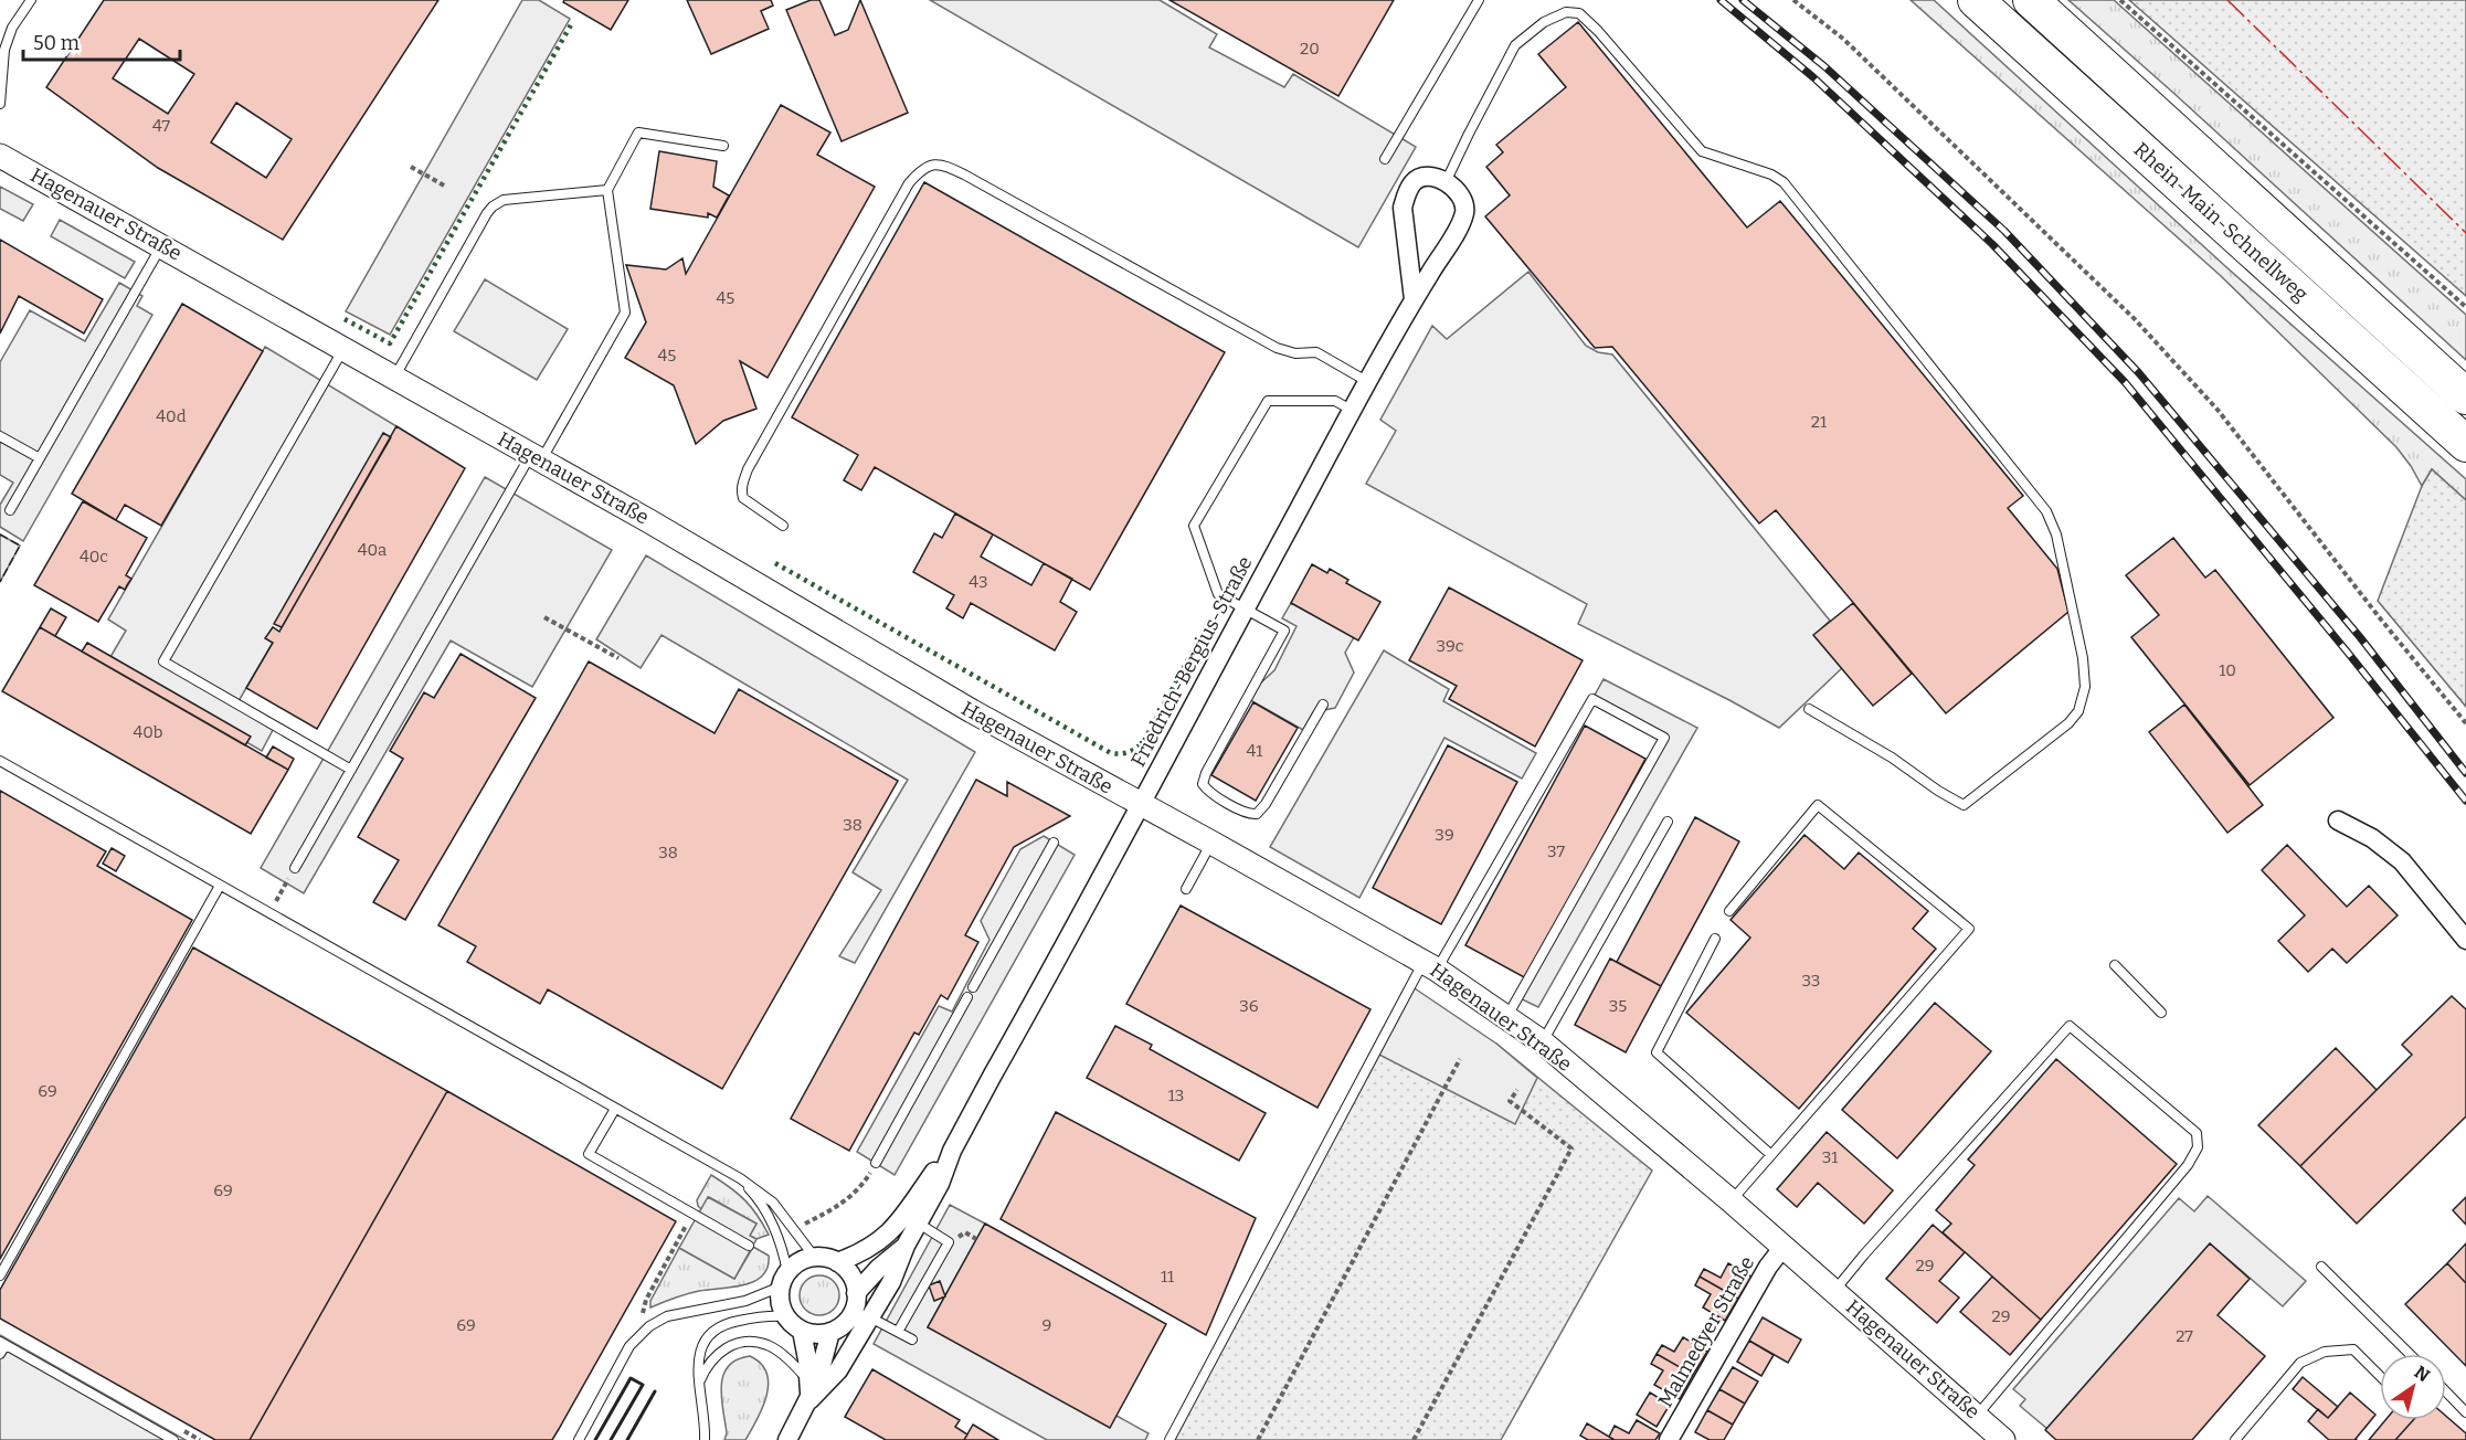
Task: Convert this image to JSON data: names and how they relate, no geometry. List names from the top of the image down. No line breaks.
{"streets":{"highway":["Rhein-Main-Schnellweg"],"street":["Hagenauer Straße","Friedrich-Bergius-Straße","Malmedyer Straße"]},"crossings":[["Hagenauer Straße","Friedrich-Bergius-Straße"],["Hagenauer Straße","Malmedyer Straße"]],"house_numbers":["20","47","45","45","40d","21","40a","40c","43","39c","10","40b","41","38","39","37","38","33","36","35","69","13","31","69","29","11","29","69","9","27"],"scale_bar":"50 m","north":"top right"}
